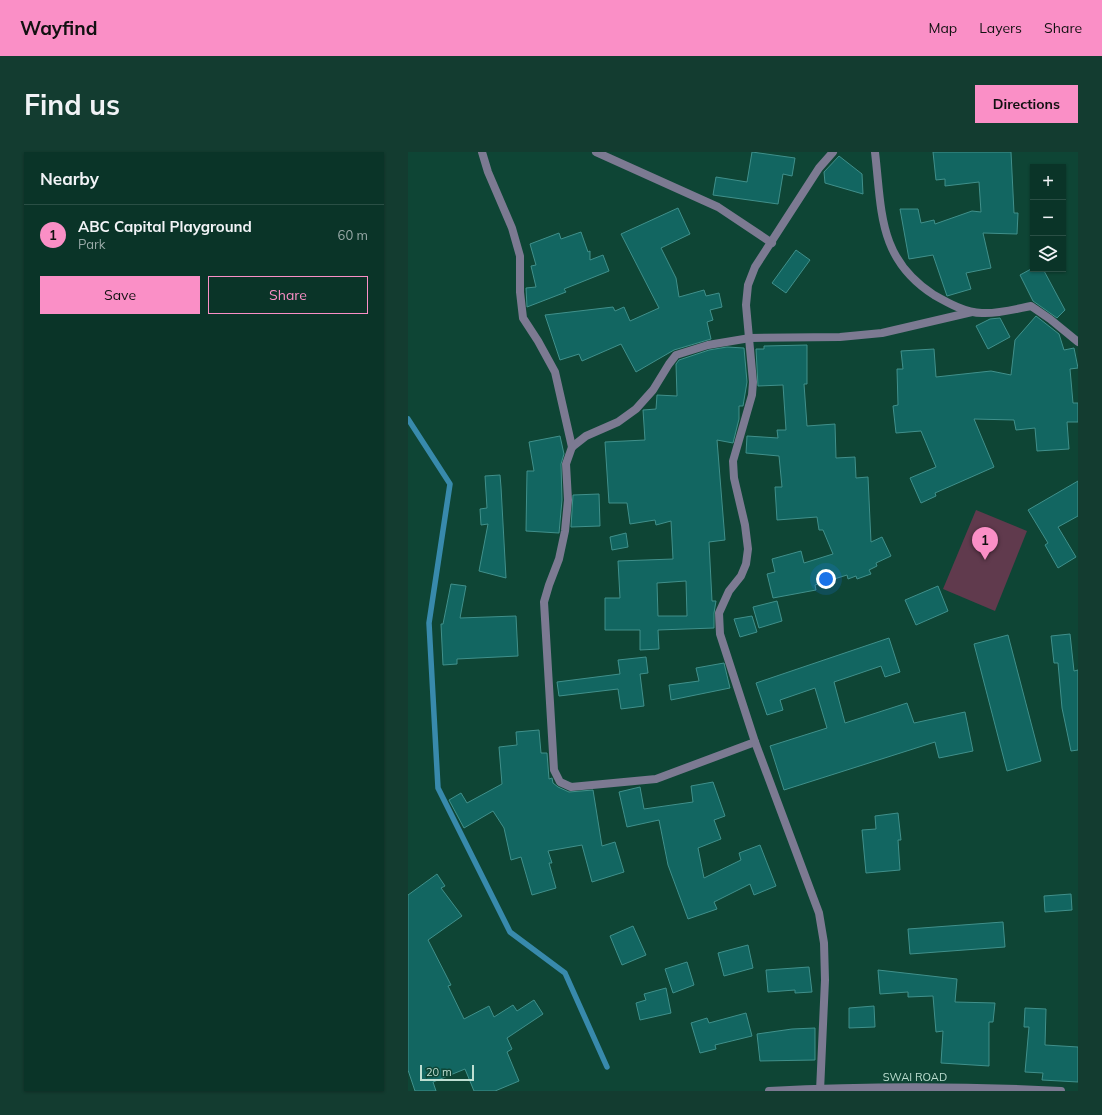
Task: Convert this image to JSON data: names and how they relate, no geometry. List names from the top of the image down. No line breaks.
{"streets":{"street":["SWAI ROAD"]},"scale_bar":"20 m","page":{"header":"Wayfind","nav":["Map","Layers","Share"],"buttons":["Directions",["Save","Share"]],"title":"Find us","heading":"Nearby","map_buttons":["+","−"],"list":[{"mark":"1","name":"ABC Capital Playground","note":"Park","value":"60 m"}],"pins":"1","scale":"20 m"}}
